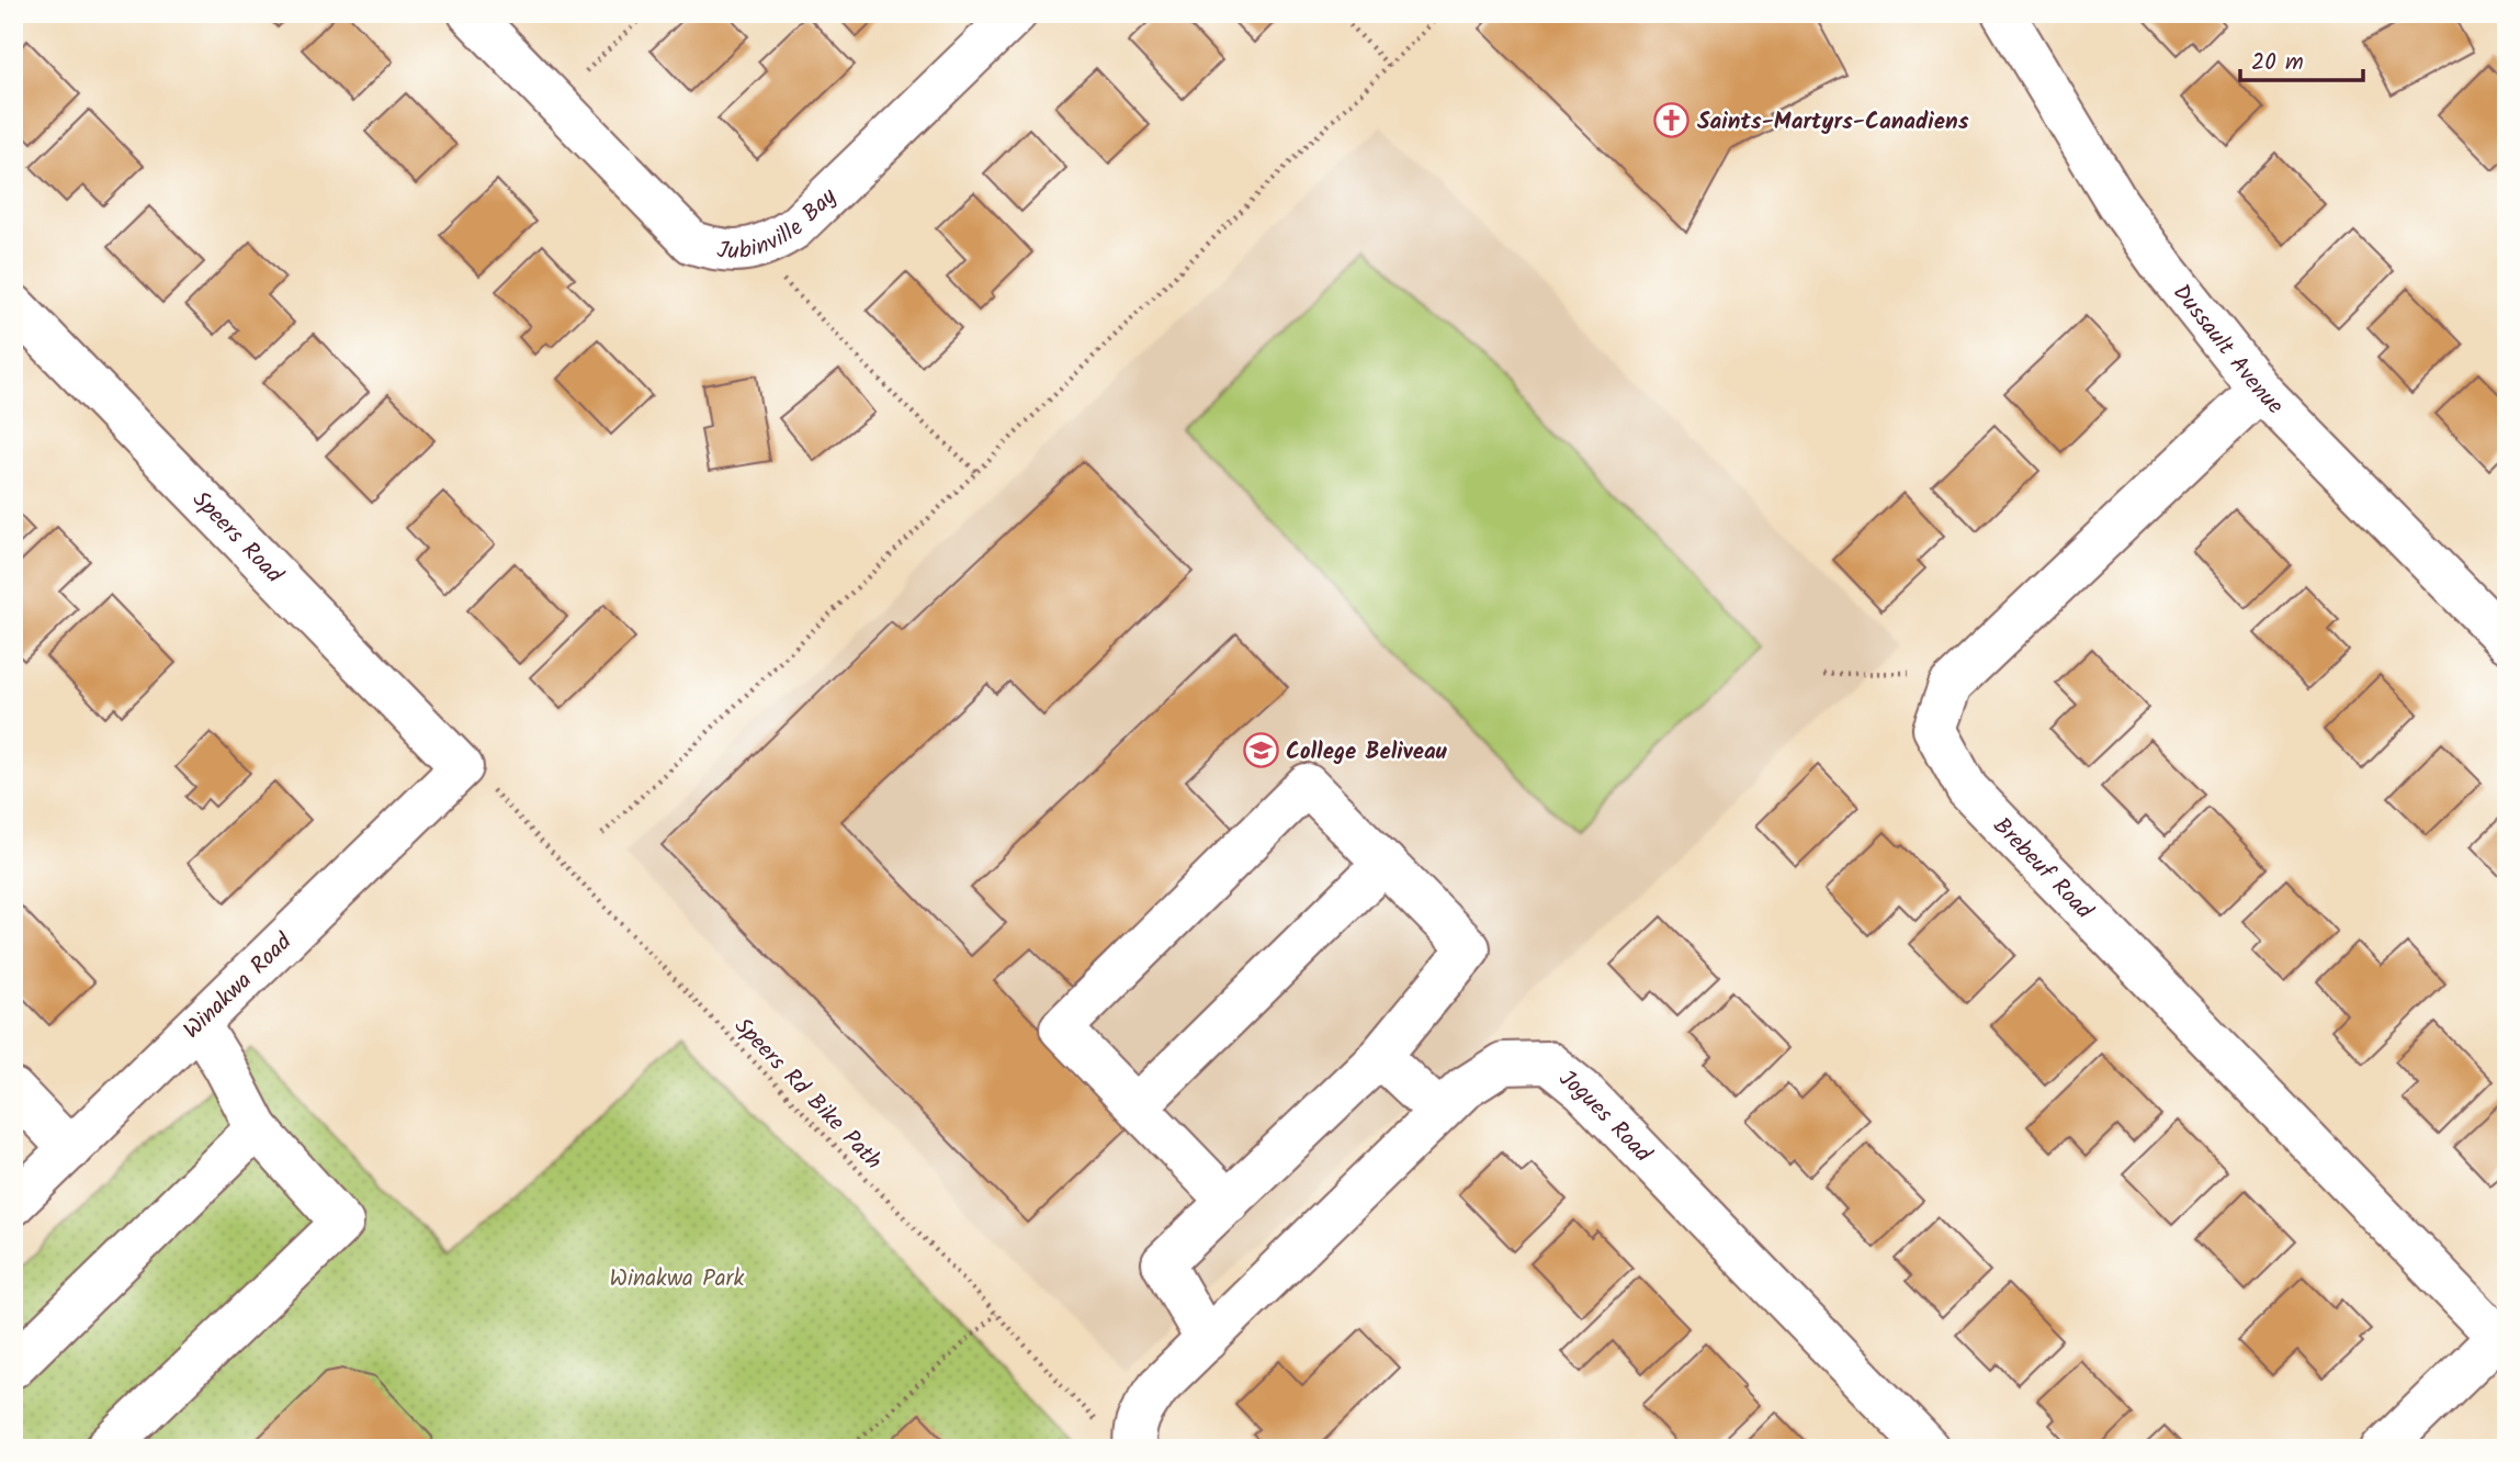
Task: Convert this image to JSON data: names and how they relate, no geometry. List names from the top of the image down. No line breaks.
{"streets":{"street":["Jubinville Bay","Dussault Avenue","Speers Road","Brebeuf Road","Winakwa Road","Jogues Road"],"path":["Speers Rd Bike Path"]},"crossings":[["Dussault Avenue","Brebeuf Road"],["Speers Road","Winakwa Road"],["Speers Road","Speers Rd Bike Path"],["Winakwa Road","Speers Rd Bike Path"],["Speers Rd Bike Path","Jogues Road"]],"parks":["Winakwa Park"],"places":{"church":["Saints-Martyrs-Canadiens"],"school or university":["College Beliveau"]},"scale_bar":"20 m"}
